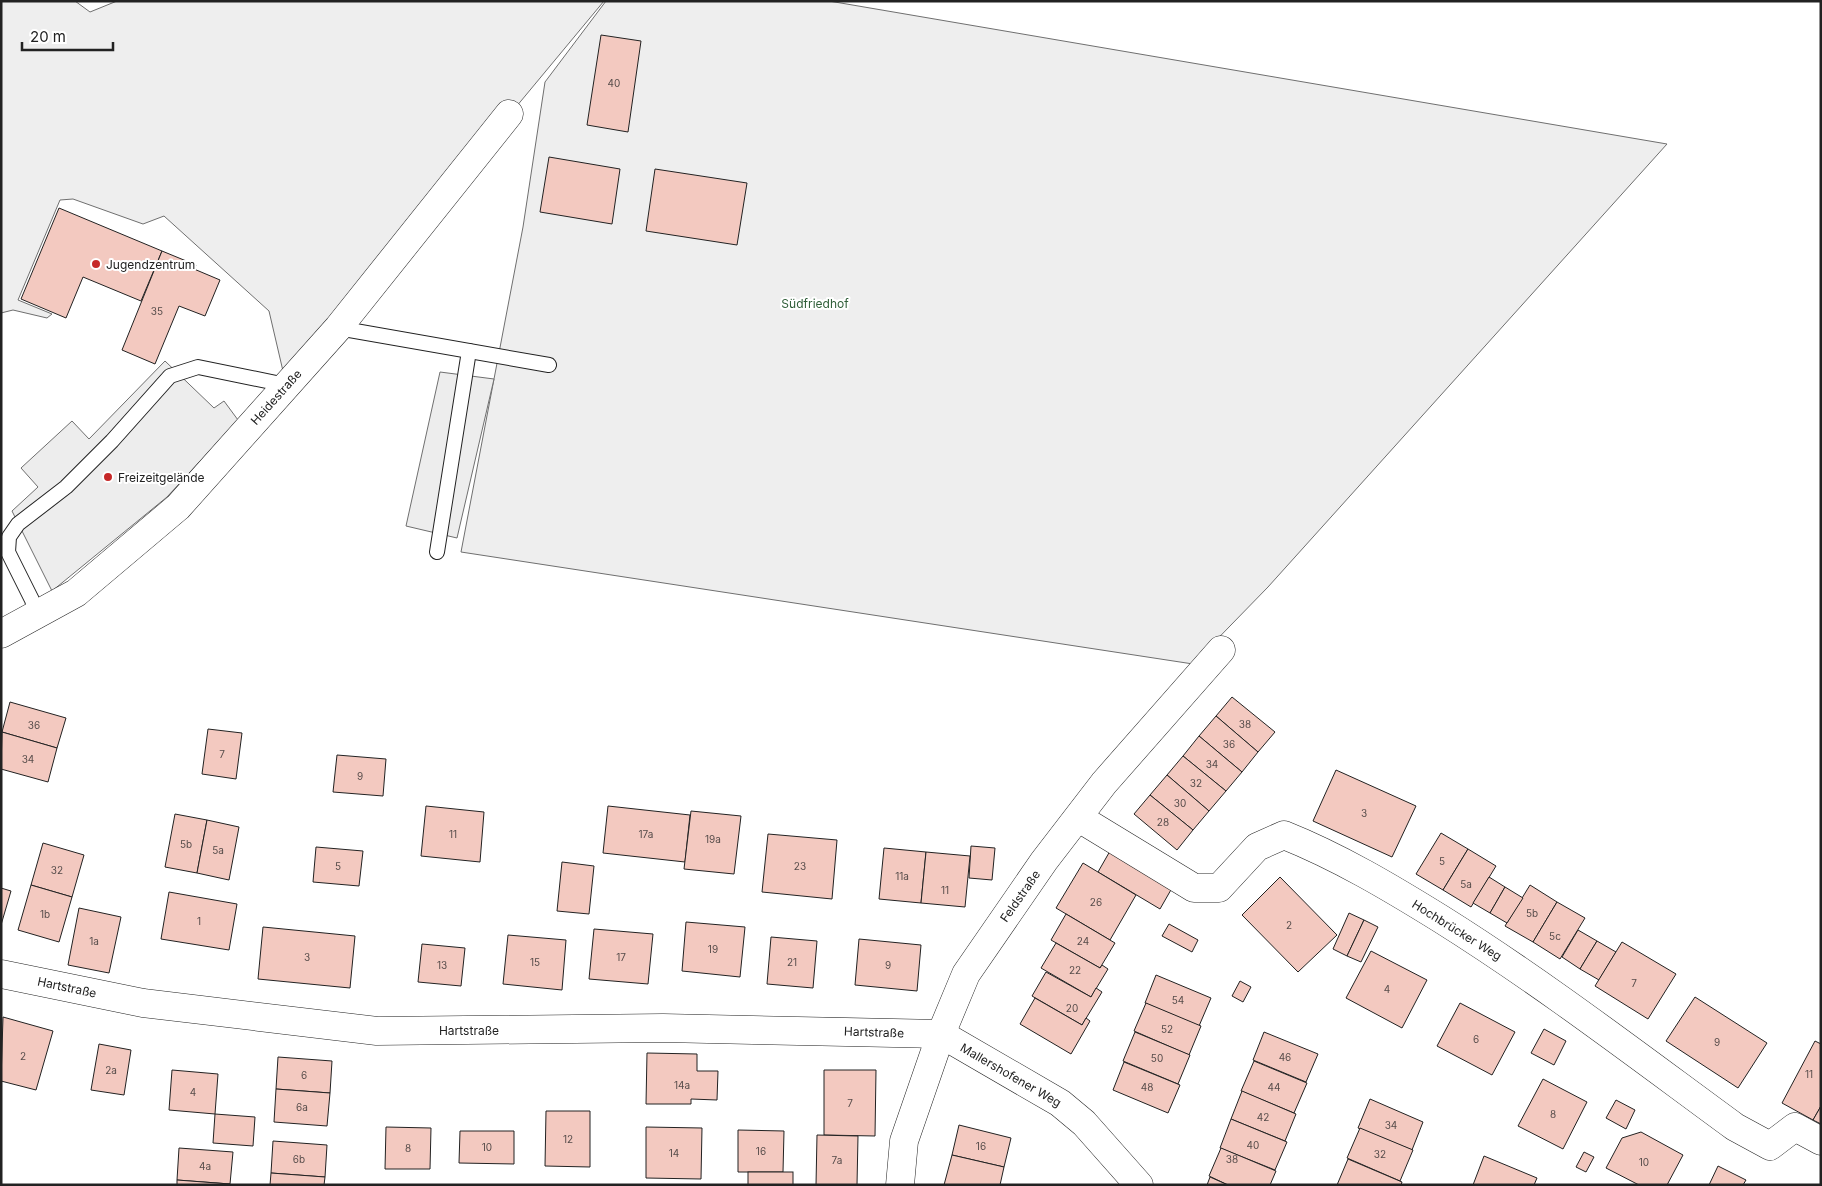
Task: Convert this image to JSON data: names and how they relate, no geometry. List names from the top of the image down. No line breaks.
{"streets":{"street":["Heidestraße","Feldstraße","Hochbrücker Weg","Hartstraße","Mallershofener Weg"]},"crossings":[["Feldstraße","Hochbrücker Weg"],["Feldstraße","Hartstraße"],["Feldstraße","Mallershofener Weg"],["Hartstraße","Mallershofener Weg"]],"parks":["Südfriedhof"],"places":["Jugendzentrum","Freizeitgelände"],"house_numbers":["40","35","38","36","36","7","34","34","9","32","30","3","28","11","17a","19a","5b","5a","5","5","23","32","11a","5a","11","26","5b","1b","1","2","5c","1a","24","19","3","17","15","21","13","9","22","7","4","54","20","52","6","9","2","46","50","2a","11","6","14a","48","44","4","7","6a","8","42","34","12","40","16","10","8","16","14","32","6b","38","7a","10","4a"],"scale_bar":"20 m"}
